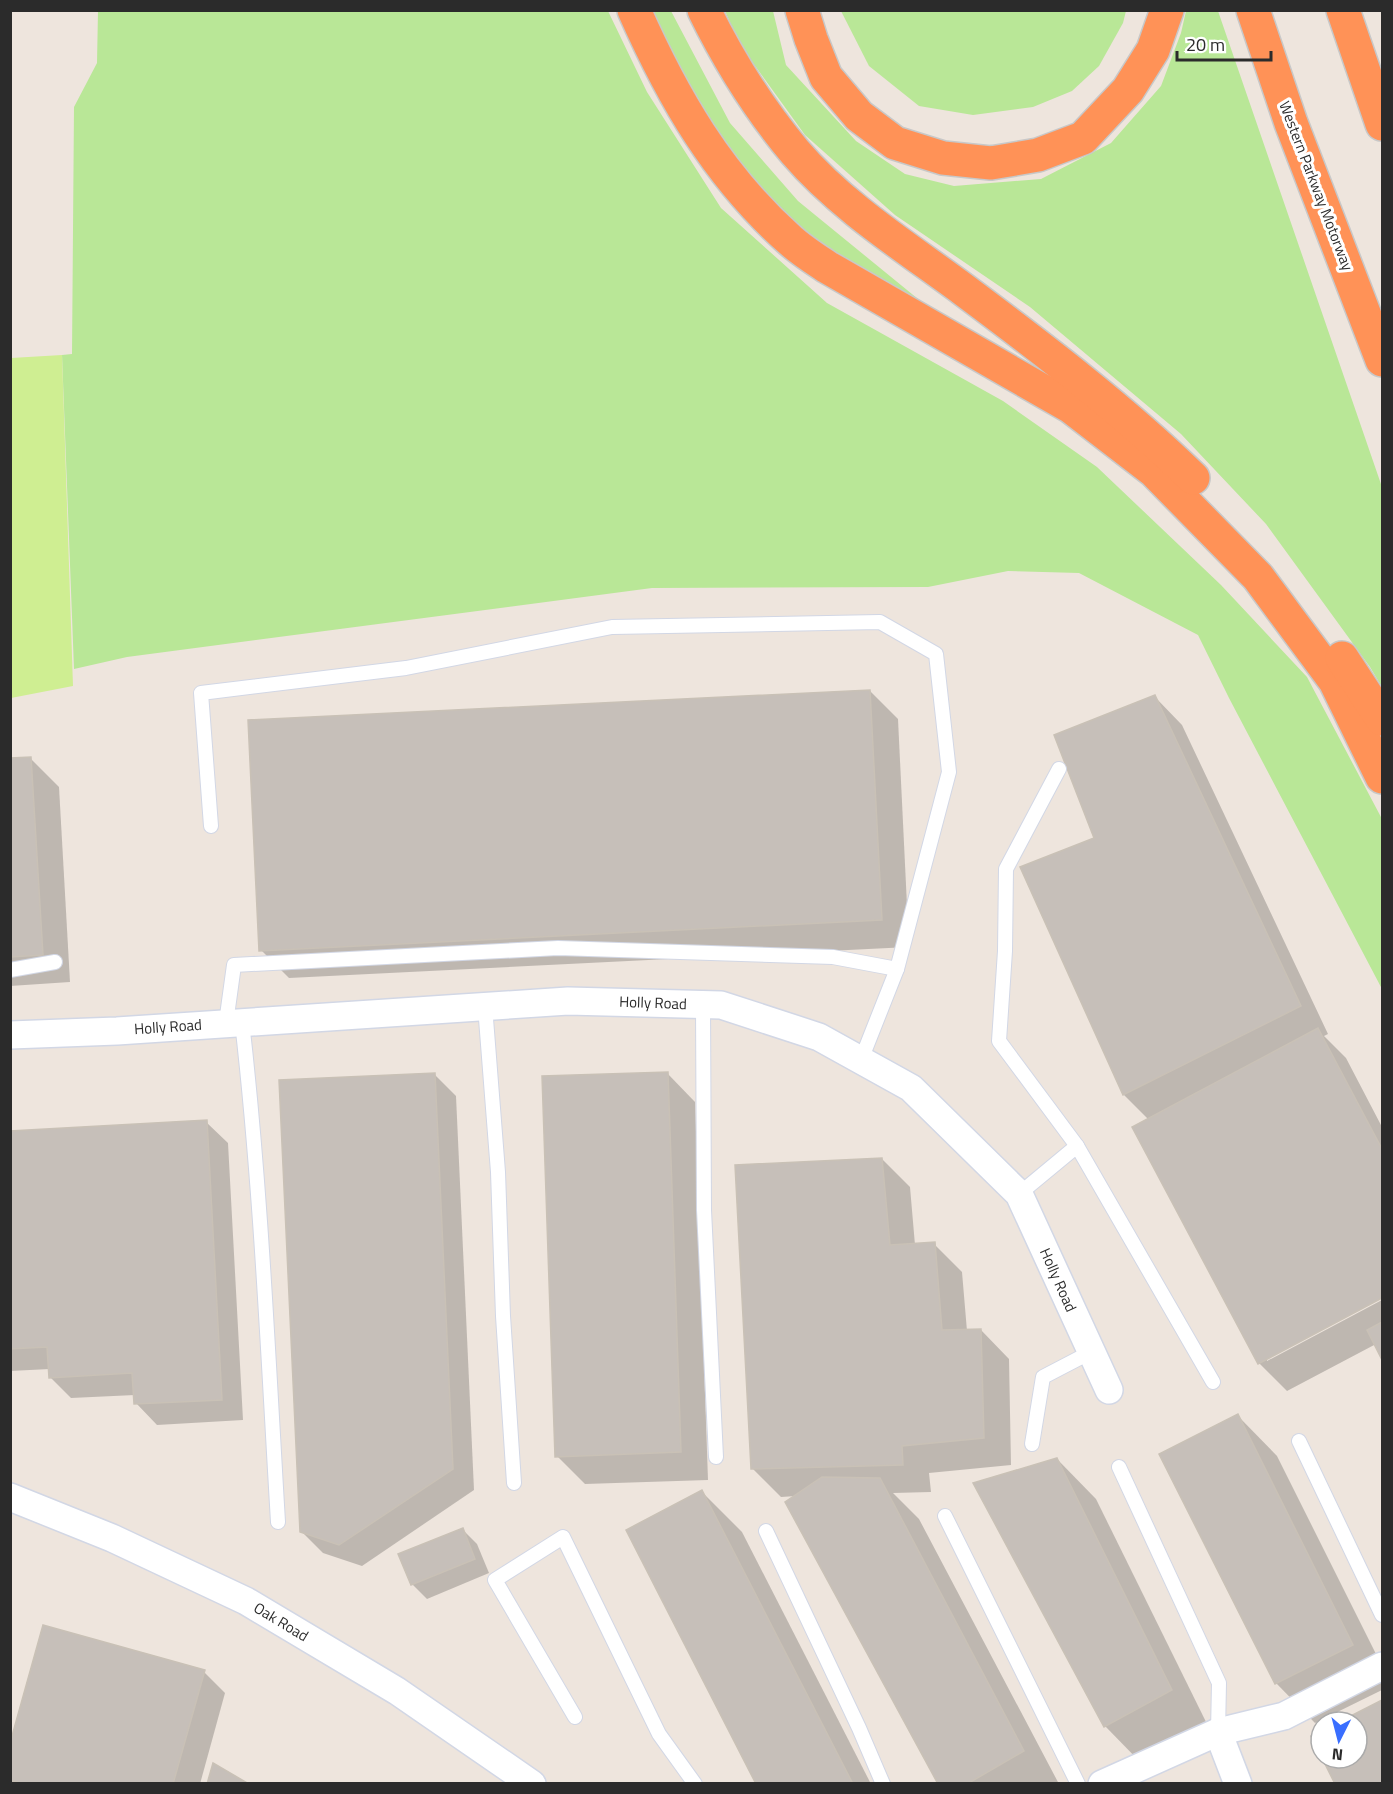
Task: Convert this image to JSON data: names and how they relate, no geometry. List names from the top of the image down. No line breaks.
{"streets":{"highway":["Western Parkway Motorway"],"street":["Holly Road","Oak Road"]},"scale_bar":"20 m","north":"bottom"}
